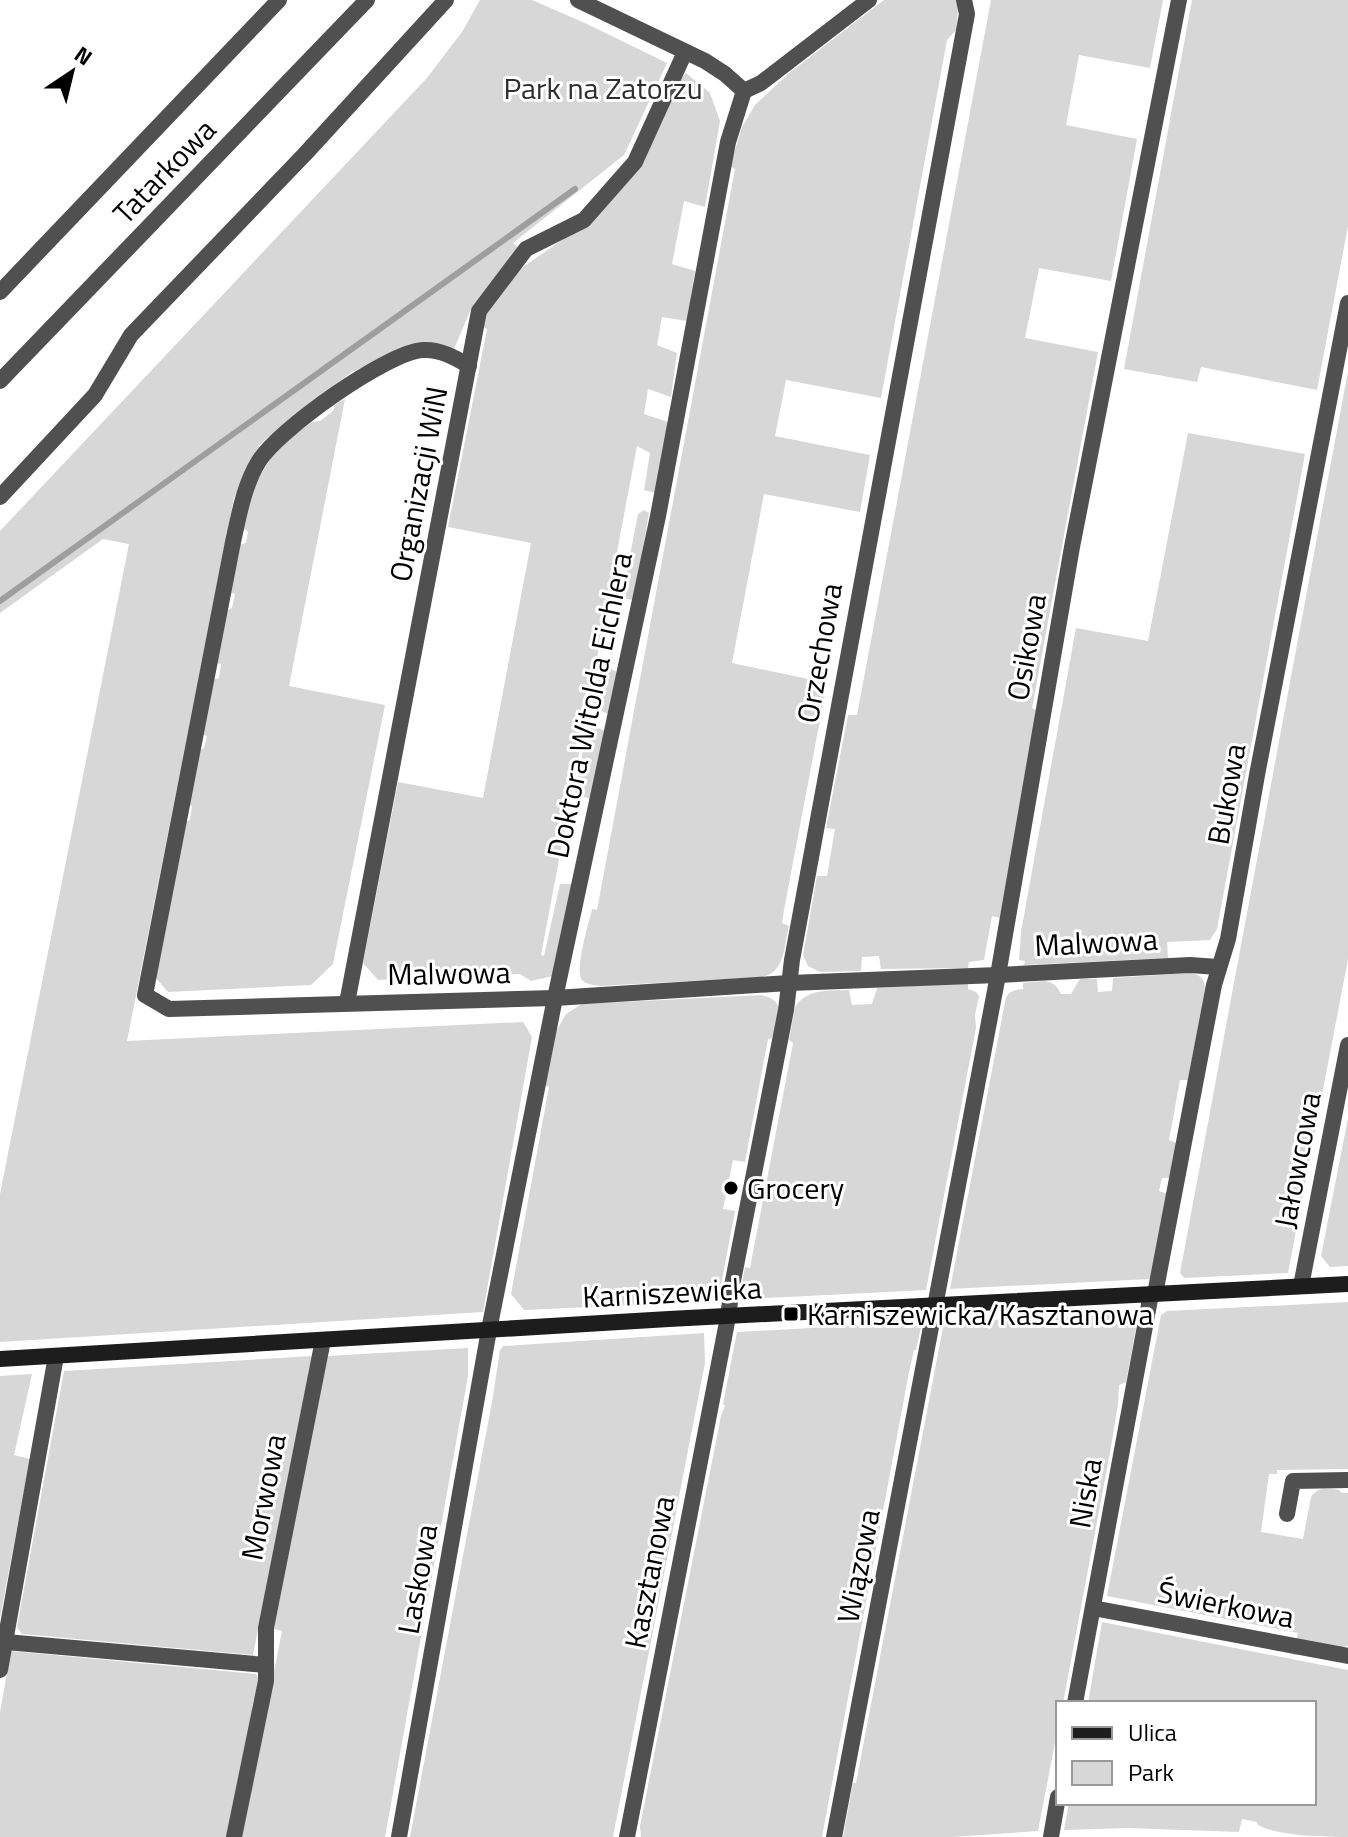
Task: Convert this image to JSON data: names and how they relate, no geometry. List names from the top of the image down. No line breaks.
{"streets":{"street":["Tatarkowa","Organizacji WiN","Osikowa","Orzechowa","Doktora Witolda Eichlera","Bukowa","Malwowa","Jałowcowa","Karniszewicka","Niska","Morwowa","Wiązowa","Kasztanowa","Laskowa","Świerkowa"]},"crossings":[["Organizacji WiN","Malwowa"],["Osikowa","Malwowa"],["Osikowa","Karniszewicka"],["Osikowa","Wiązowa"],["Orzechowa","Malwowa"],["Orzechowa","Karniszewicka"],["Orzechowa","Kasztanowa"],["Doktora Witolda Eichlera","Malwowa"],["Doktora Witolda Eichlera","Karniszewicka"],["Doktora Witolda Eichlera","Laskowa"],["Bukowa","Malwowa"],["Bukowa","Karniszewicka"],["Bukowa","Niska"],["Jałowcowa","Karniszewicka"],["Karniszewicka","Niska"],["Karniszewicka","Morwowa"],["Karniszewicka","Wiązowa"],["Karniszewicka","Kasztanowa"],["Karniszewicka","Laskowa"],["Niska","Świerkowa"]],"parks":["Park na Zatorzu"],"places":{"other":["Grocery"],"transit":["Karniszewicka/Kasztanowa"]},"legend":["Ulica","Park"],"north":"top right"}
